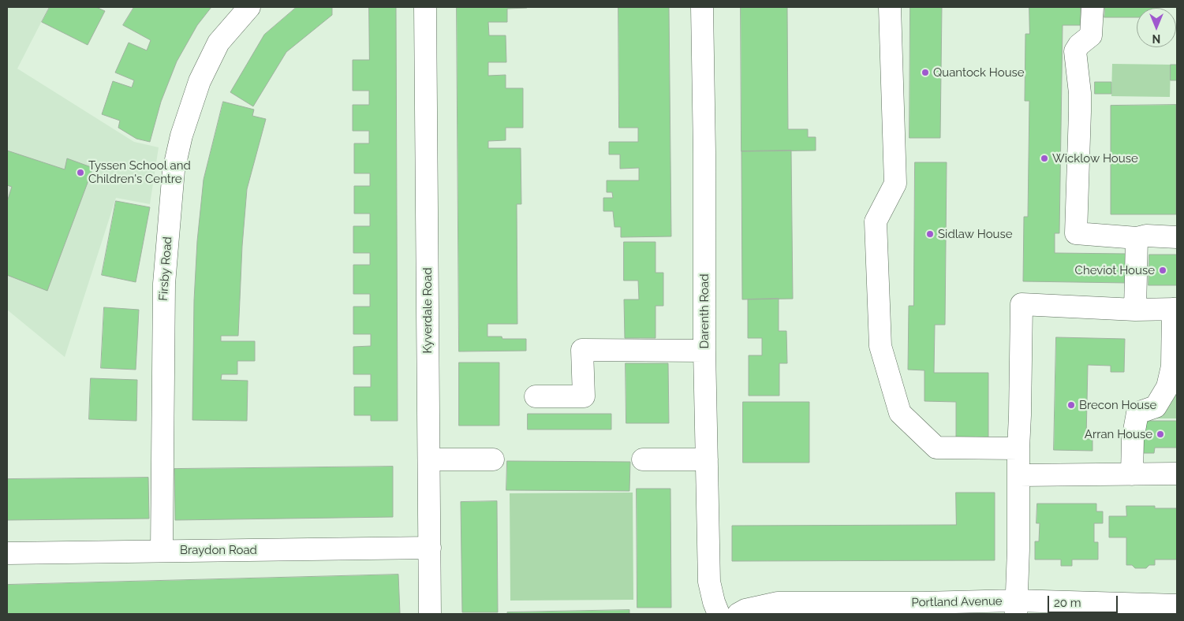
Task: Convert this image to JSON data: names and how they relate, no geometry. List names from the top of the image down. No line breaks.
{"streets":{"street":["Firsby Road","Kyverdale Road","Darenth Road","Braydon Road","Portland Avenue"]},"crossings":[["Firsby Road","Braydon Road"],["Kyverdale Road","Braydon Road"]],"places":["Quantock House","Wicklow House","Tyssen School and Children's Centre","Sidlaw House","Cheviot House","Brecon House","Arran House"],"scale_bar":"20 m","north":"bottom"}
